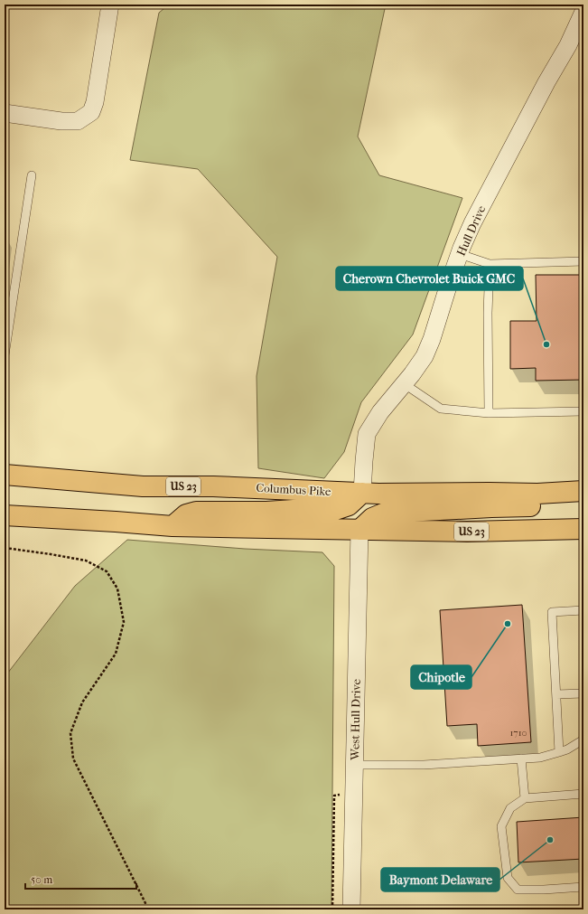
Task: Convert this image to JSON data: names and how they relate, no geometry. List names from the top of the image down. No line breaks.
{"streets":{"highway":["US 23","Columbus Pike"],"street":["Hull Drive","West Hull Drive"]},"crossings":[["Hull Drive","Columbus Pike"],["US 23","West Hull Drive"]],"places":["Cherown Chevrolet Buick GMC","Chipotle","Baymont Delaware"],"house_numbers":["1710"],"scale_bar":"50 m"}
